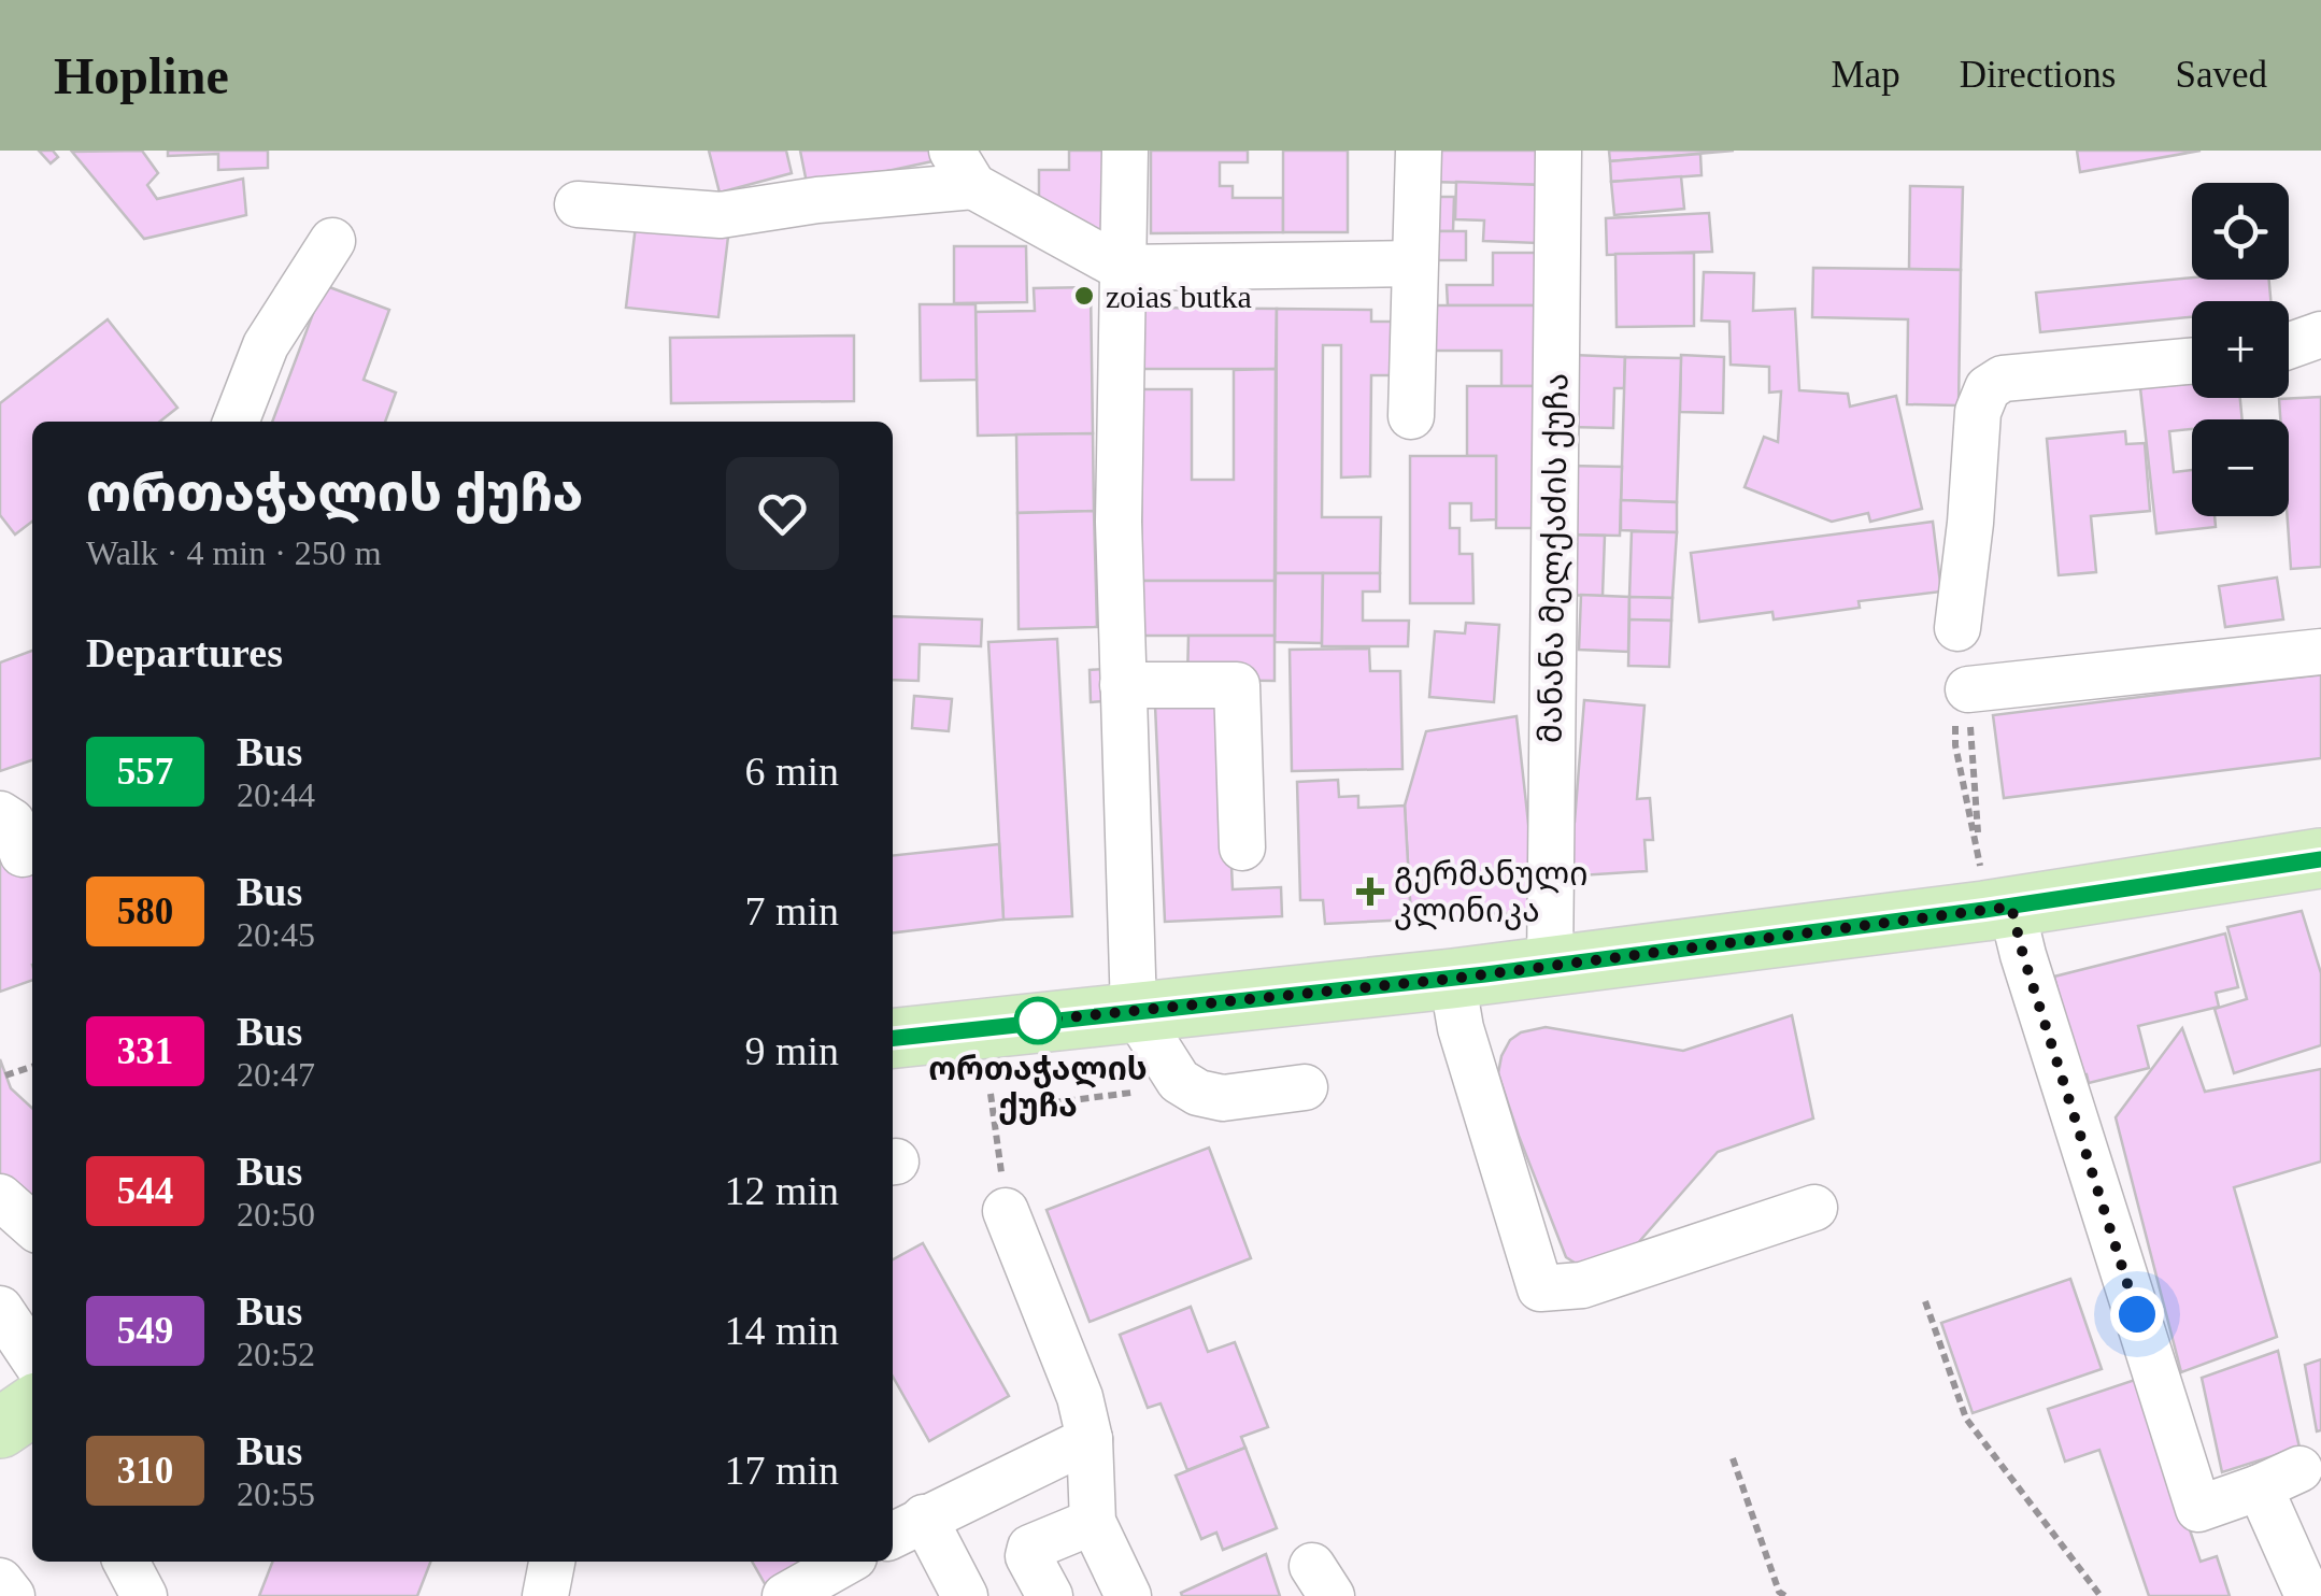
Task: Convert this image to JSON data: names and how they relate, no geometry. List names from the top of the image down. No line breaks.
{"streets":{"street":["მანანა მელქაძის ქუჩა"]},"places":{"other":["zoias butka","ორთაჭალის ქუჩა"],"health":["გერმანული კლინიკა"]},"lines":["bus line 557"],"page":{"header":"Hopline","nav":["Map","Directions","Saved"],"map_buttons":["+","−"],"heading":[["ორთაჭალის ქუჩა","Walk · 4 min · 250 m"],"Departures"],"list":[{"mark":"557","name":"Bus","note":"20:44","value":"6 min"},{"mark":"580","name":"Bus","note":"20:45","value":"7 min"},{"mark":"331","name":"Bus","note":"20:47","value":"9 min"},{"mark":"544","name":"Bus","note":"20:50","value":"12 min"},{"mark":"549","name":"Bus","note":"20:52","value":"14 min"},{"mark":"310","name":"Bus","note":"20:55","value":"17 min"}]}}
